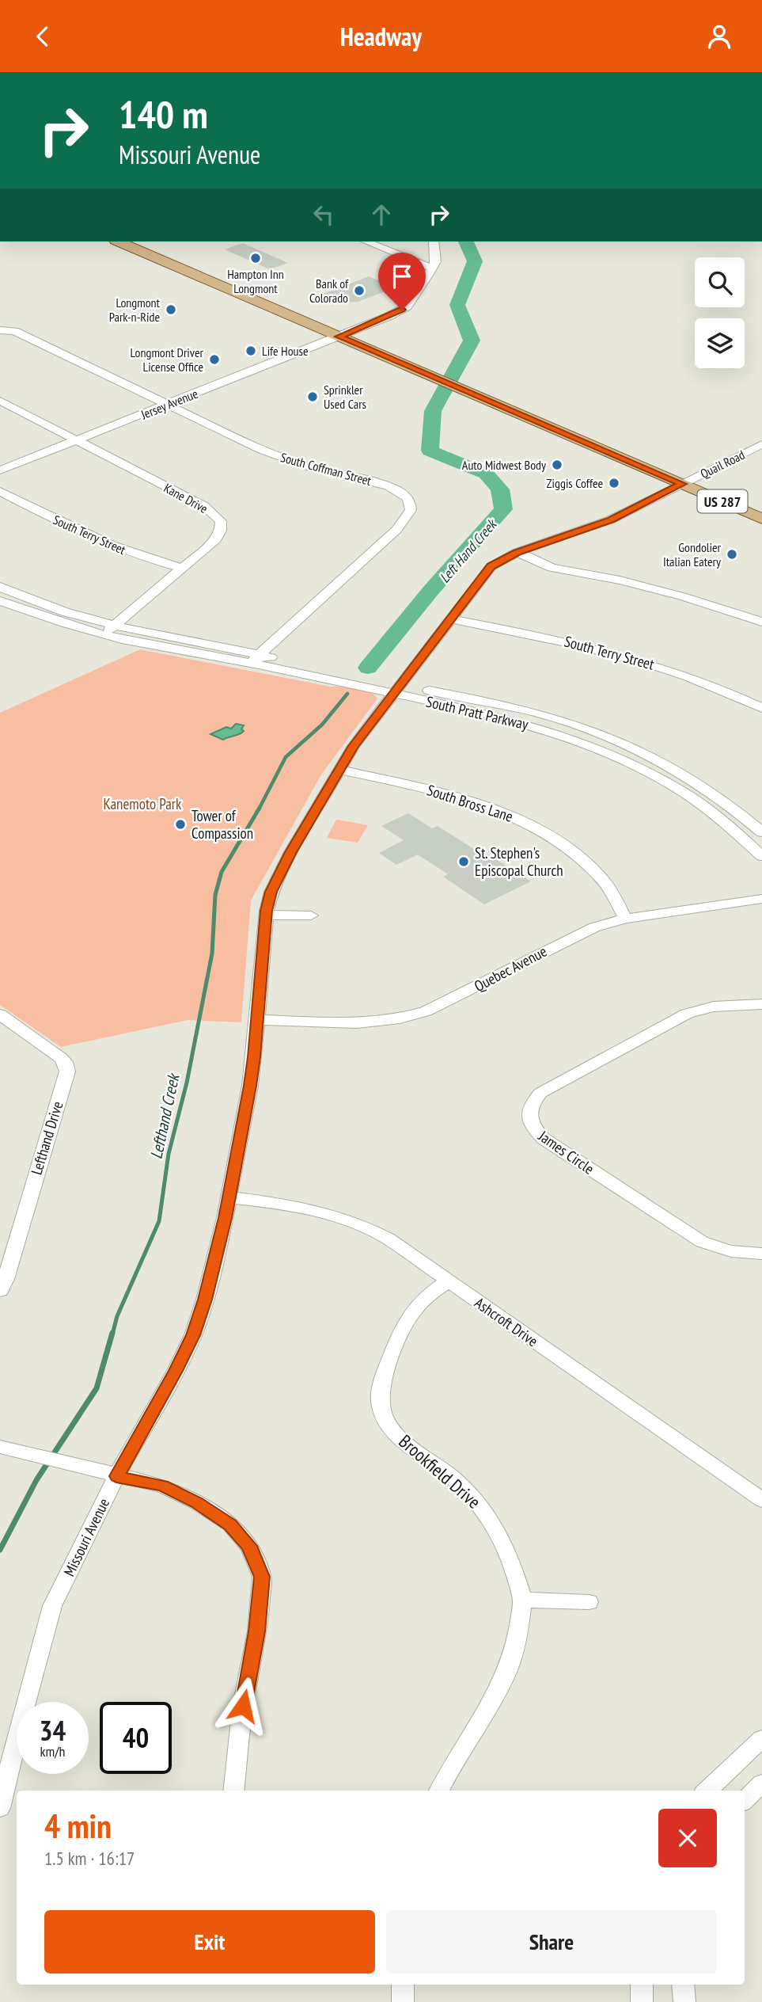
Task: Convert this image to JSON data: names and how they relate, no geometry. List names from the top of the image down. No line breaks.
{"streets":{"main road":["US 287"],"street":["Jersey Avenue","Quail Road","South Coffman Street","Kane Drive","South Terry Street","South Pratt Parkway","South Bross Lane","Quebec Avenue","Lefthand Drive","James Circle","Ashcroft Drive","Brookfield Drive","Missouri Avenue"]},"crossings":[["Jersey Avenue","South Coffman Street"],["Jersey Avenue","Kane Drive"],["Jersey Avenue","US 287"],["Quail Road","US 287"],["Quail Road","Missouri Avenue"],["South Coffman Street","South Pratt Parkway"],["Kane Drive","South Terry Street"],["Kane Drive","South Pratt Parkway"],["US 287","Missouri Avenue"],["South Terry Street","Missouri Avenue"],["South Pratt Parkway","Missouri Avenue"],["South Bross Lane","Quebec Avenue"],["South Bross Lane","Missouri Avenue"],["Quebec Avenue","Missouri Avenue"],["Ashcroft Drive","Brookfield Drive"],["Ashcroft Drive","Missouri Avenue"]],"water":["Left Hand Creek","Lefthand Creek"],"parks":["Kanemoto Park"],"places":["Hampton Inn Longmont","Bank of Colorado","Longmont Park-n-Ride","Life House","Longmont Driver License Office","Sprinkler Used Cars","Auto Midwest Body","Ziggis Coffee","Gondolier Italian Eatery","Tower of Compassion","St. Stephen's Episcopal Church"],"page":{"header":"Headway","turn":["140 m","Missouri Avenue"],"speed":"34 km/h","limit":"40","heading":["4 min","1.5 km · 16:17"],"buttons":["Exit","Share"]}}
